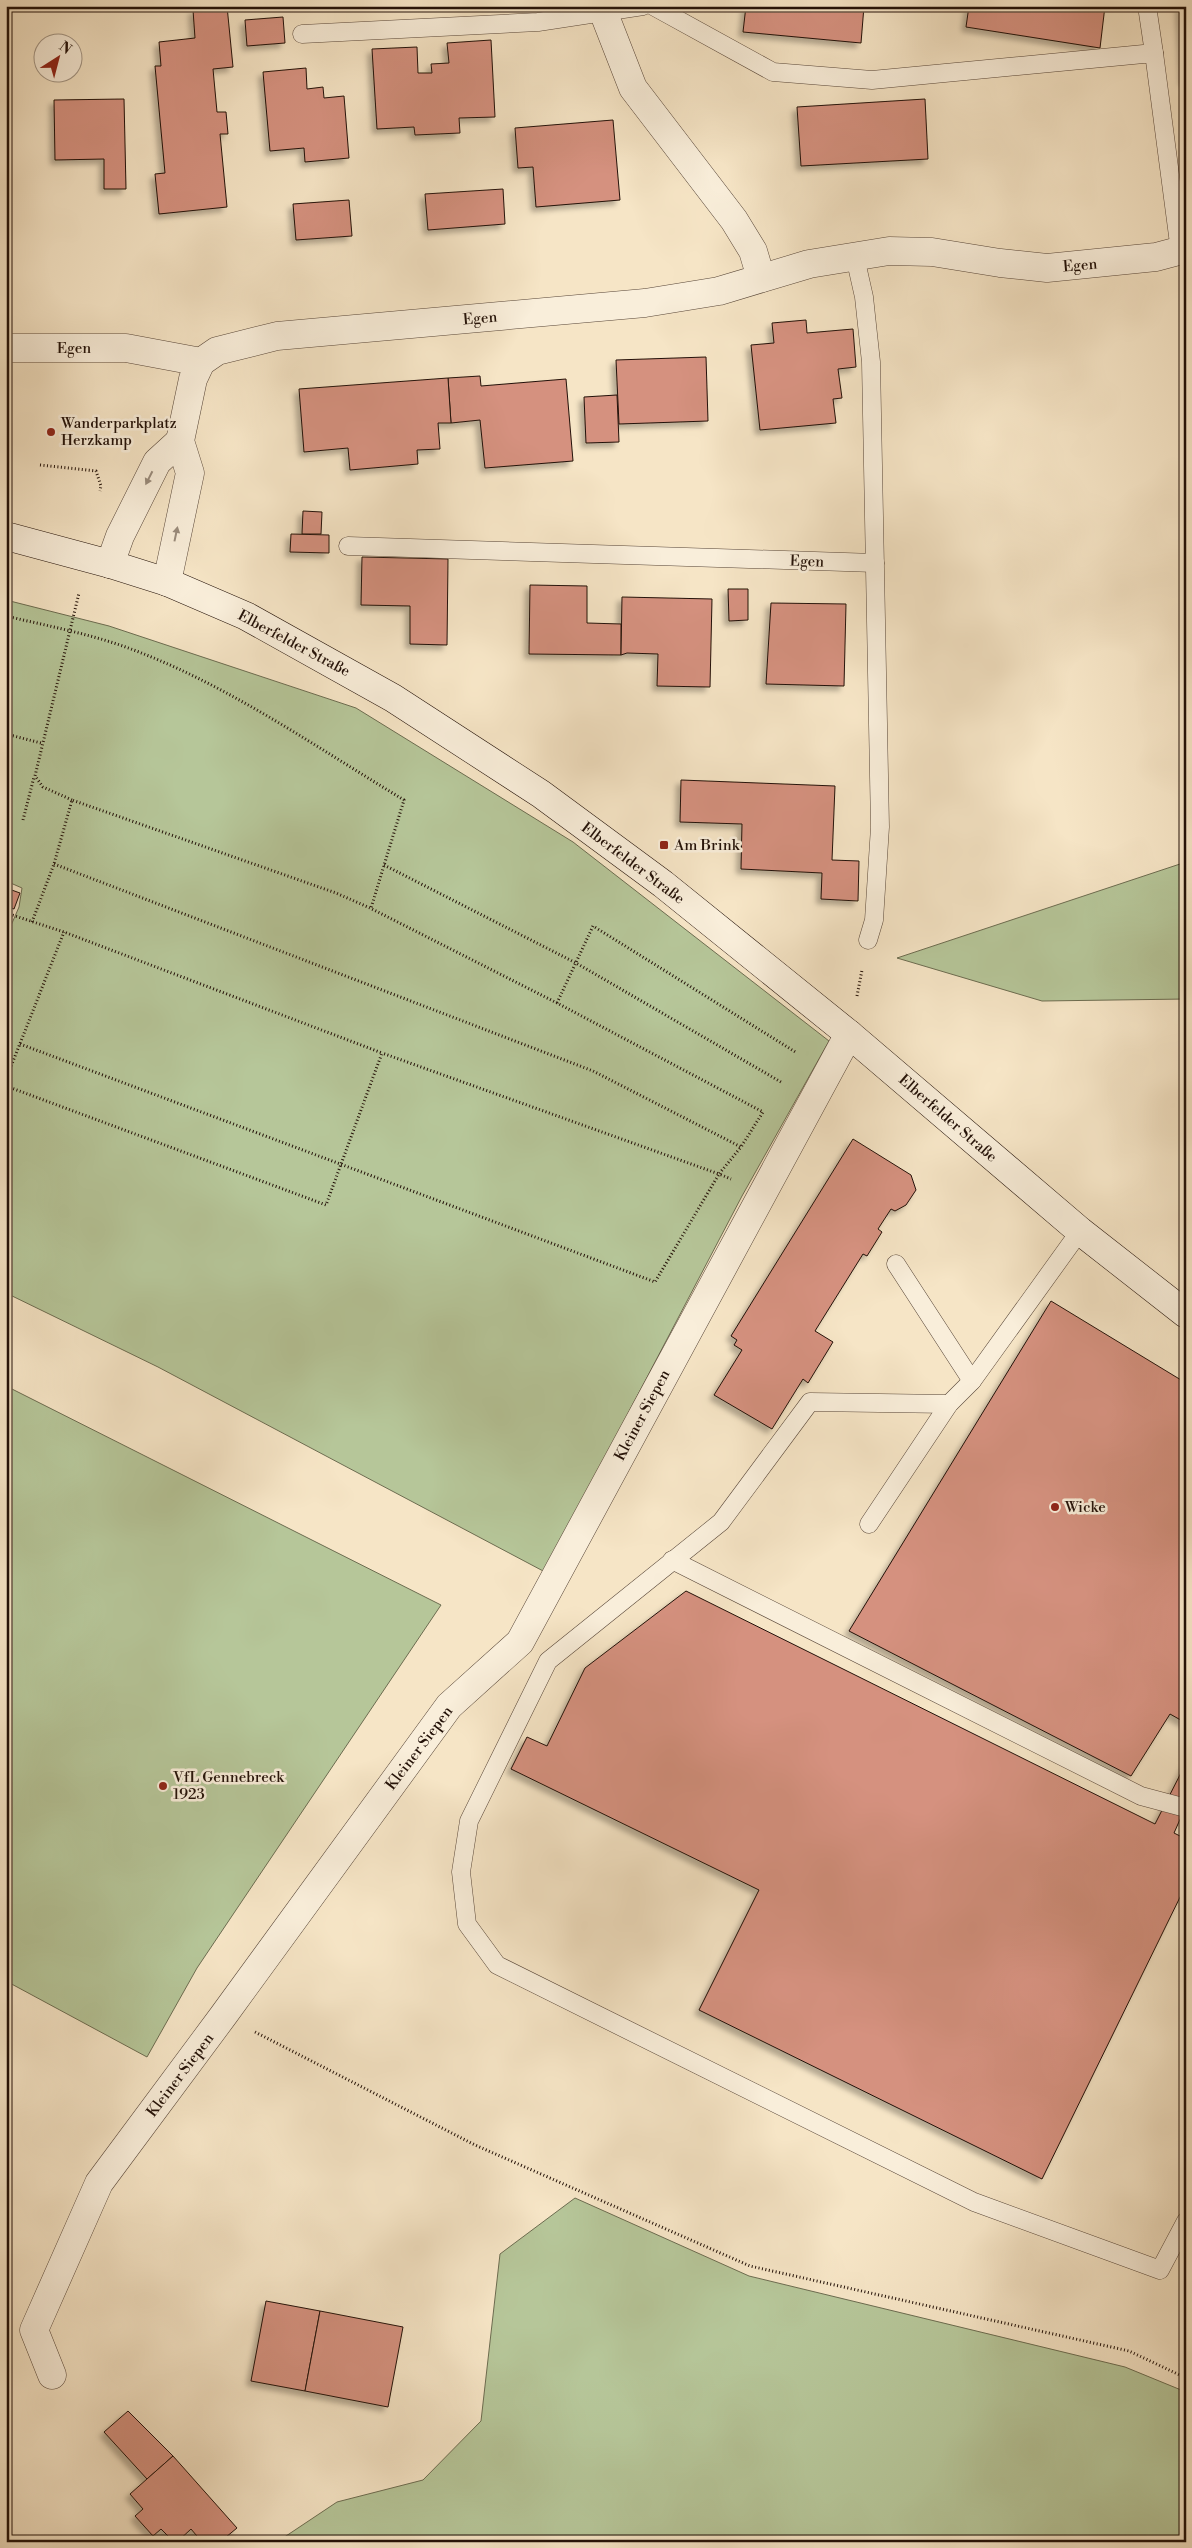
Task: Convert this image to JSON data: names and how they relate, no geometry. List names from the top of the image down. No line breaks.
{"streets":{"street":["Egen","Elberfelder Straße","Kleiner Siepen"]},"crossings":[["Elberfelder Straße","Kleiner Siepen"]],"places":{"other":["Wanderparkplatz Herzkamp","Wicke","VfL Gennebreck 1923"],"transit":["Am Brink"]},"north":"top right"}
